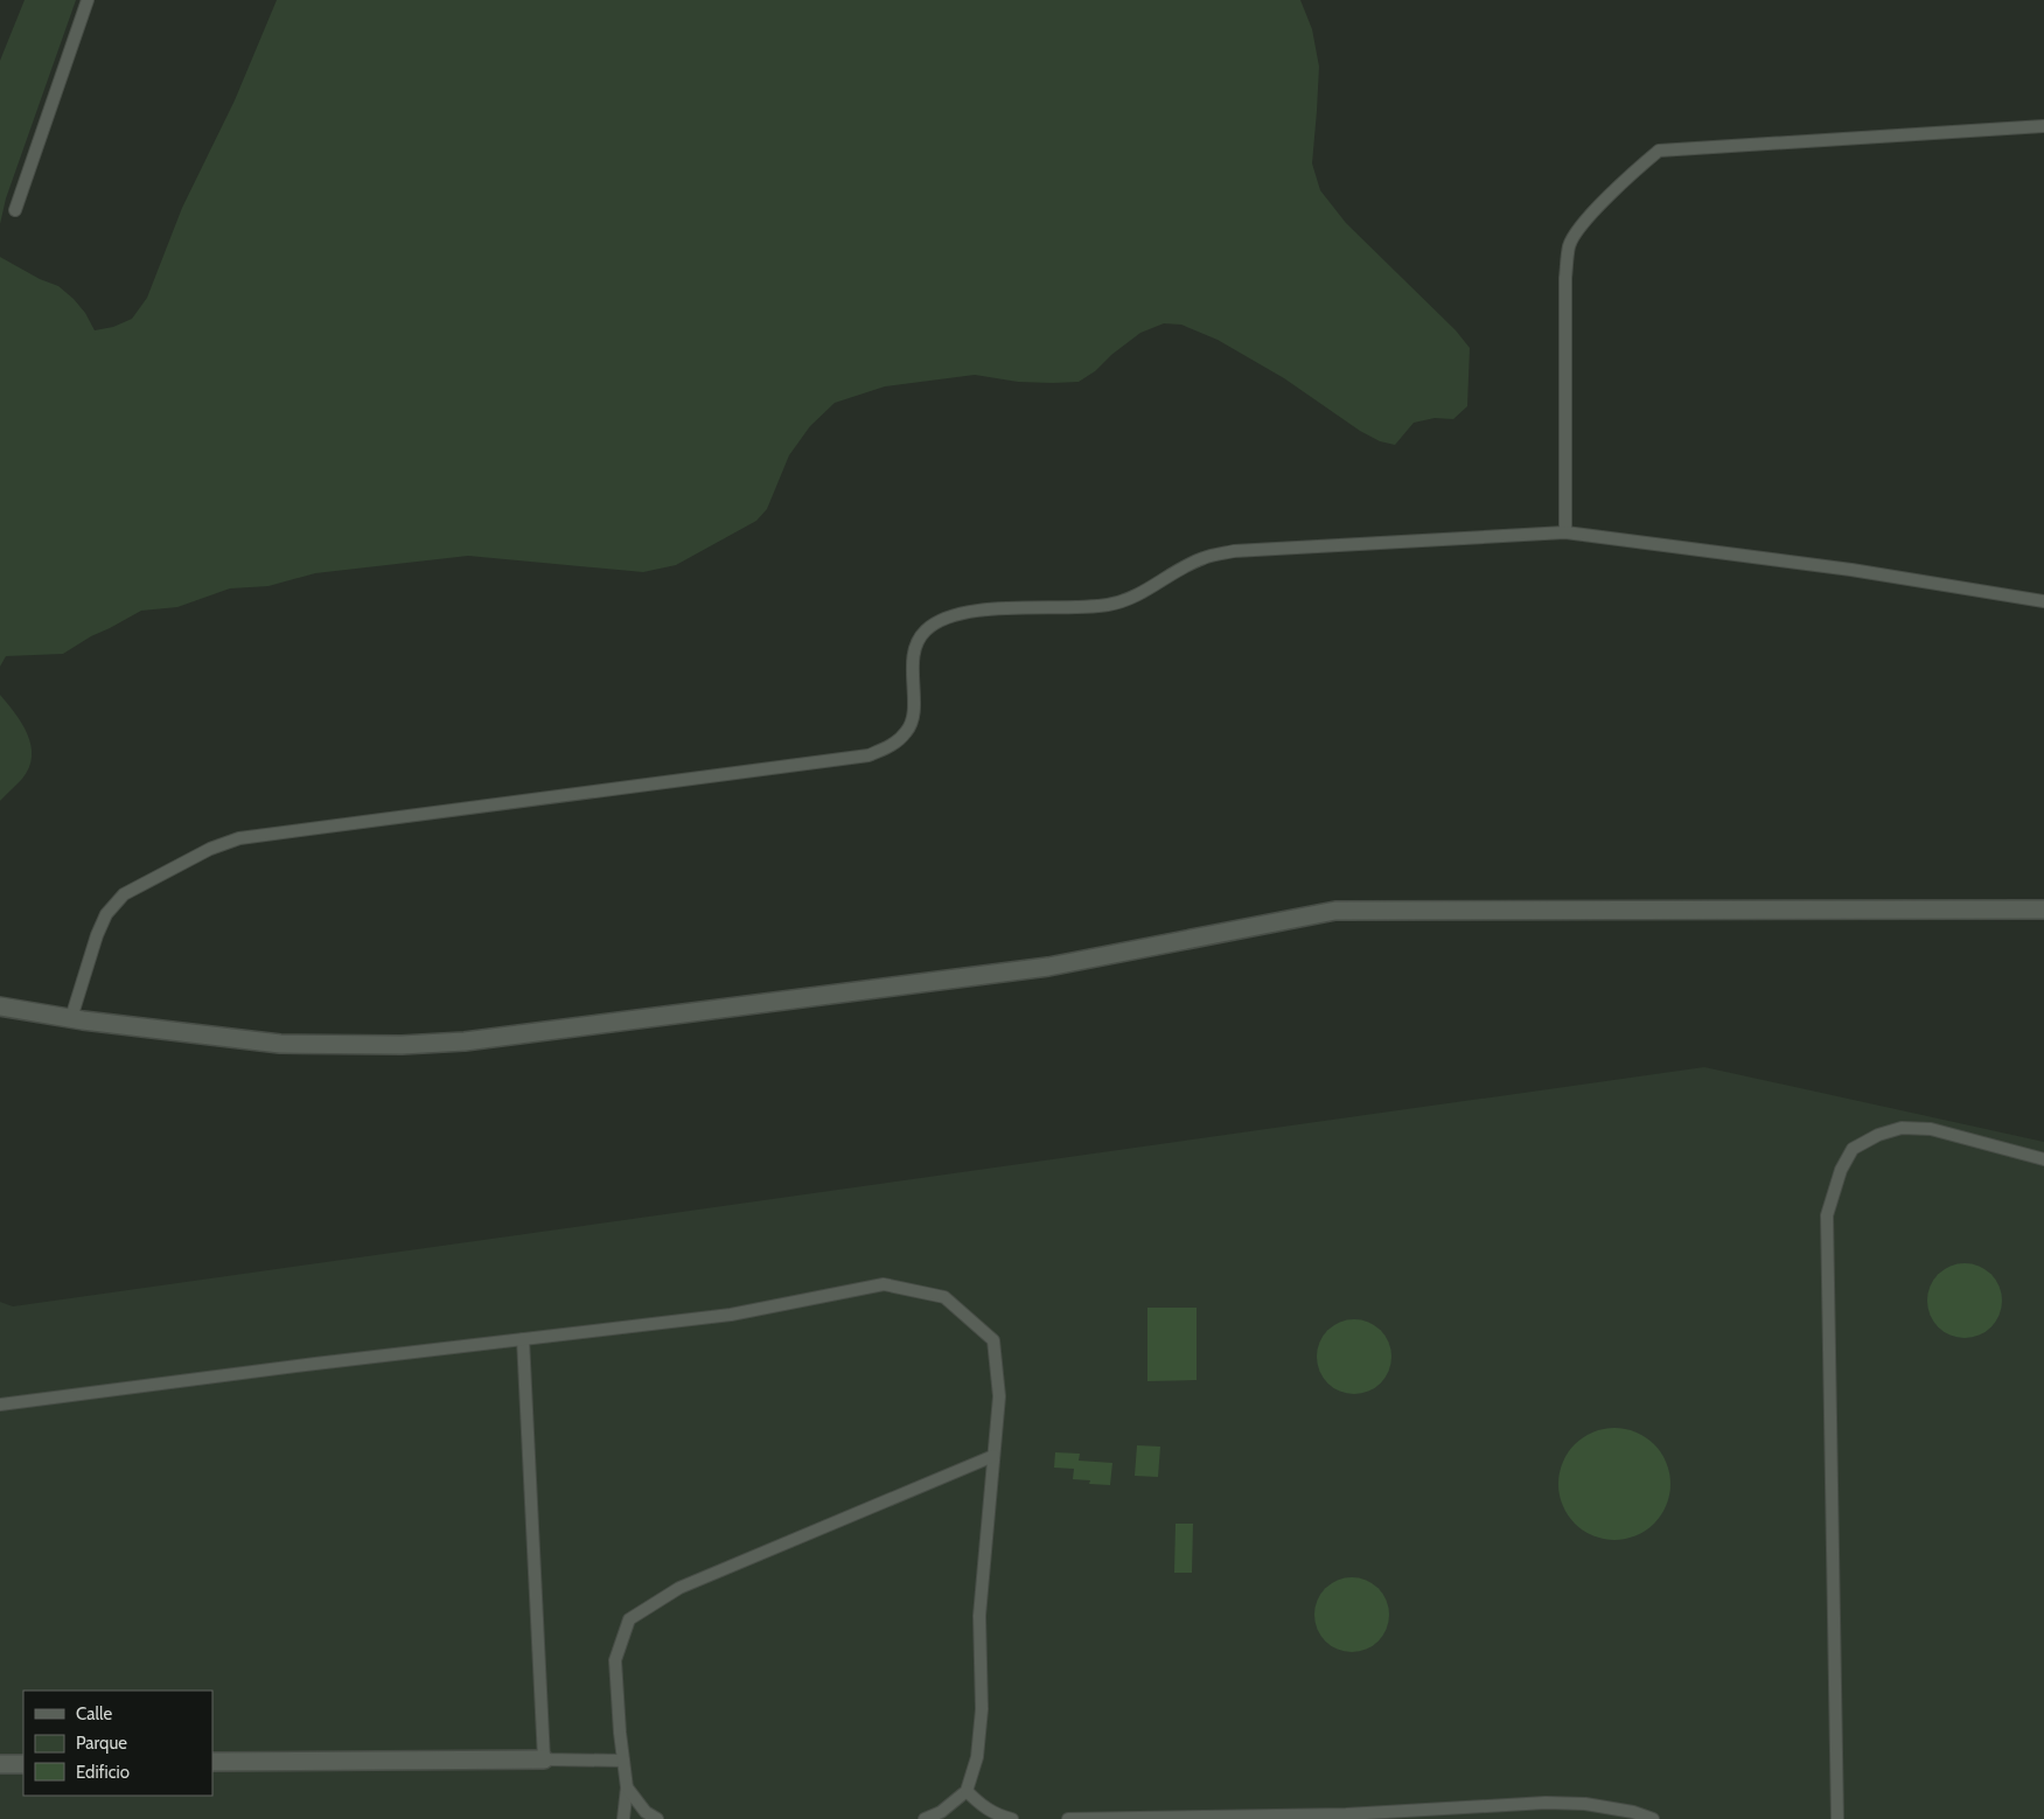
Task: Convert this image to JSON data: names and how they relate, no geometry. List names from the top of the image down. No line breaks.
{"legend":["Calle","Parque","Edificio"]}
